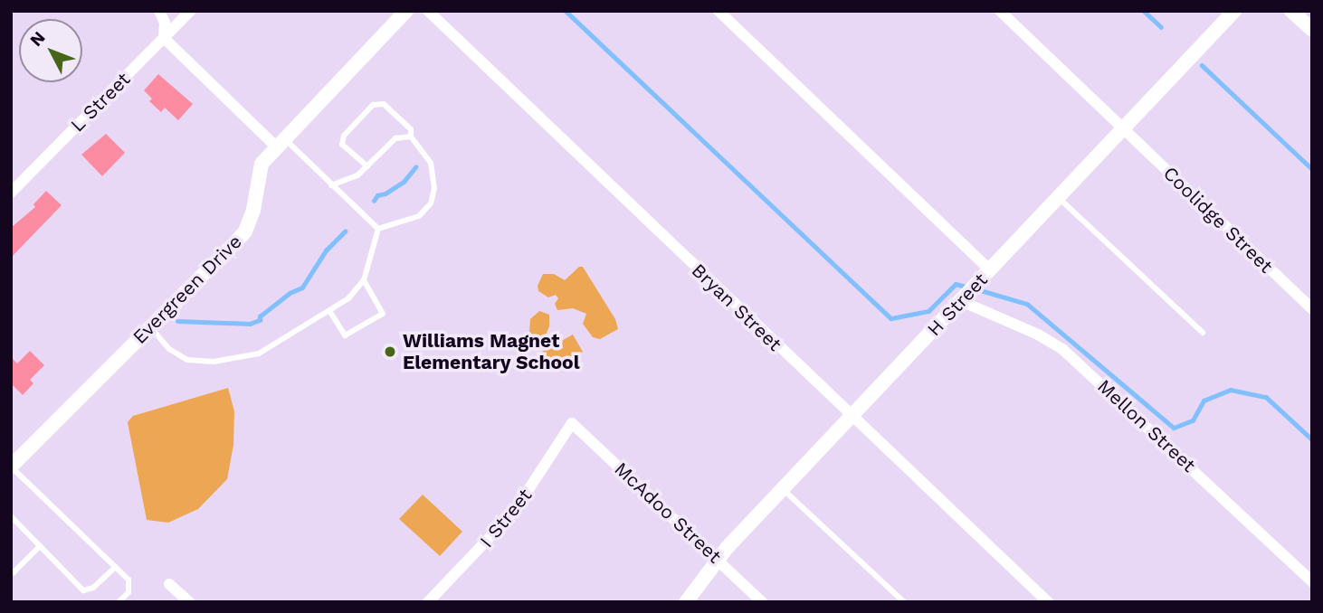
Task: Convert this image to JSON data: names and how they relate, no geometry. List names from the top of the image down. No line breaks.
{"streets":{"street":["L Street","Coolidge Street","Evergreen Drive","H Street","Bryan Street","Mellon Street","McAdoo Street","I Street"]},"crossings":[["Coolidge Street","H Street"],["H Street","Bryan Street"],["H Street","Mellon Street"],["H Street","McAdoo Street"],["McAdoo Street","I Street"]],"places":["Williams Magnet Elementary School"],"north":"top left"}
